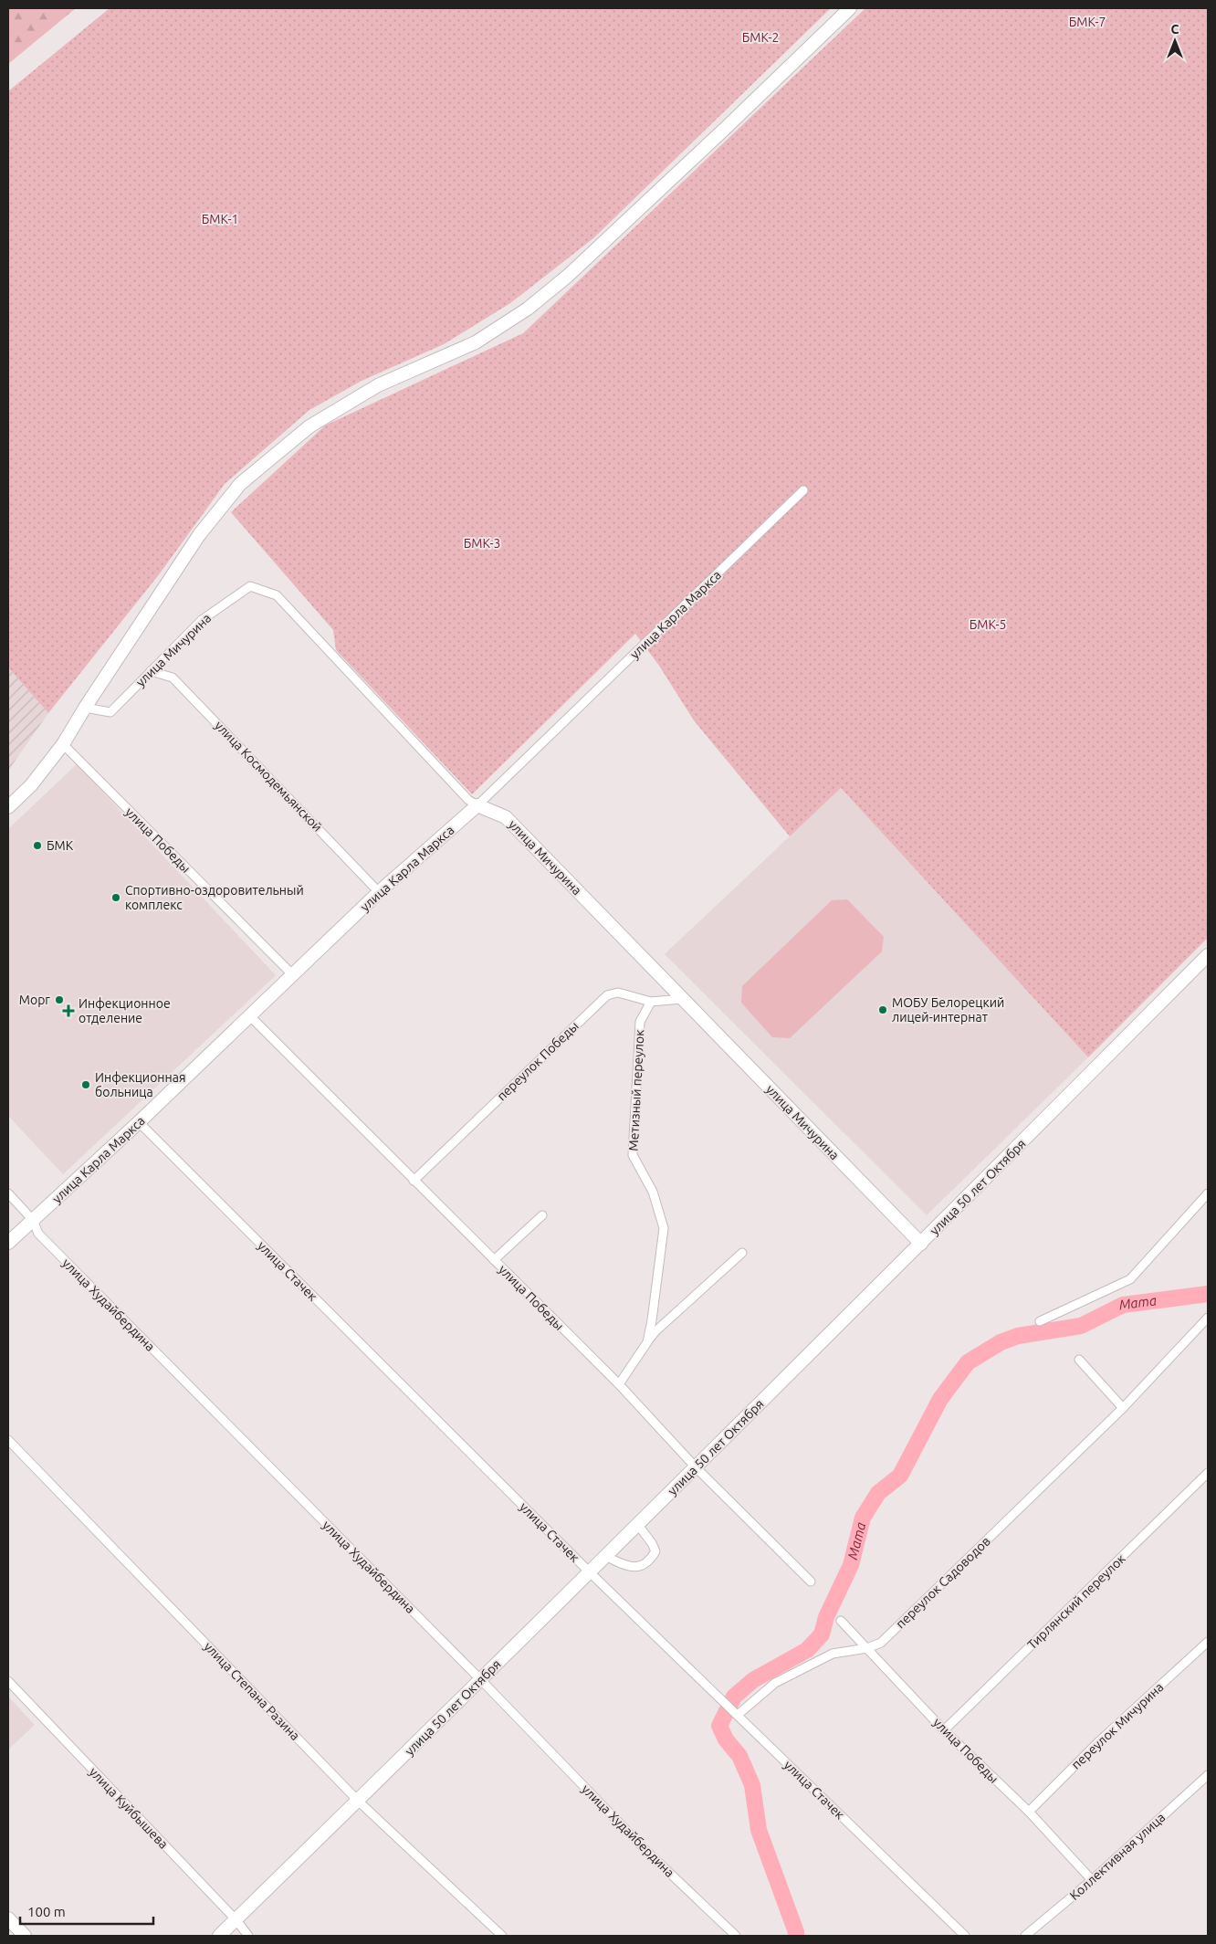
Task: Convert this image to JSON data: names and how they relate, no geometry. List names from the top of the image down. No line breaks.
{"streets":{"street":["улица Карла Маркса","улица Мичурина","улица Космодемьянской","улица Победы","переулок Победы","Метизный переулок","улица 50 лет Октября","улица Стачек","улица Худайбердина","переулок Садоводов","Тирлянский переулок","улица Степана Разина","переулок Мичурина","улица Куйбышева","Коллективная улица"]},"crossings":[["улица Карла Маркса","улица Мичурина"],["улица Карла Маркса","улица Космодемьянской"],["улица Карла Маркса","улица Победы"],["улица Карла Маркса","улица Стачек"],["улица Карла Маркса","улица Худайбердина"],["улица Мичурина","улица Космодемьянской"],["улица Мичурина","переулок Победы"],["улица Мичурина","улица 50 лет Октября"],["улица Победы","переулок Победы"],["улица Победы","Метизный переулок"],["улица Победы","улица 50 лет Октября"],["улица Победы","переулок Садоводов"],["улица Победы","Тирлянский переулок"],["улица Победы","переулок Мичурина"],["улица Победы","Коллективная улица"],["переулок Победы","Метизный переулок"],["улица 50 лет Октября","улица Стачек"],["улица 50 лет Октября","улица Худайбердина"],["улица 50 лет Октября","улица Степана Разина"],["улица 50 лет Октября","улица Куйбышева"],["улица Стачек","переулок Садоводов"]],"water":["Мата"],"parks":["БМК-7","БМК-2","БМК-1","БМК-3","БМК-5"],"places":{"other":["БМК","Спортивно-оздоровительный комплекс","Морг","МОБУ Белорецкий лицей-интернат","Инфекционная больница"],"health":["Инфекционное отделение"]},"scale_bar":"100 m","north":"top"}
